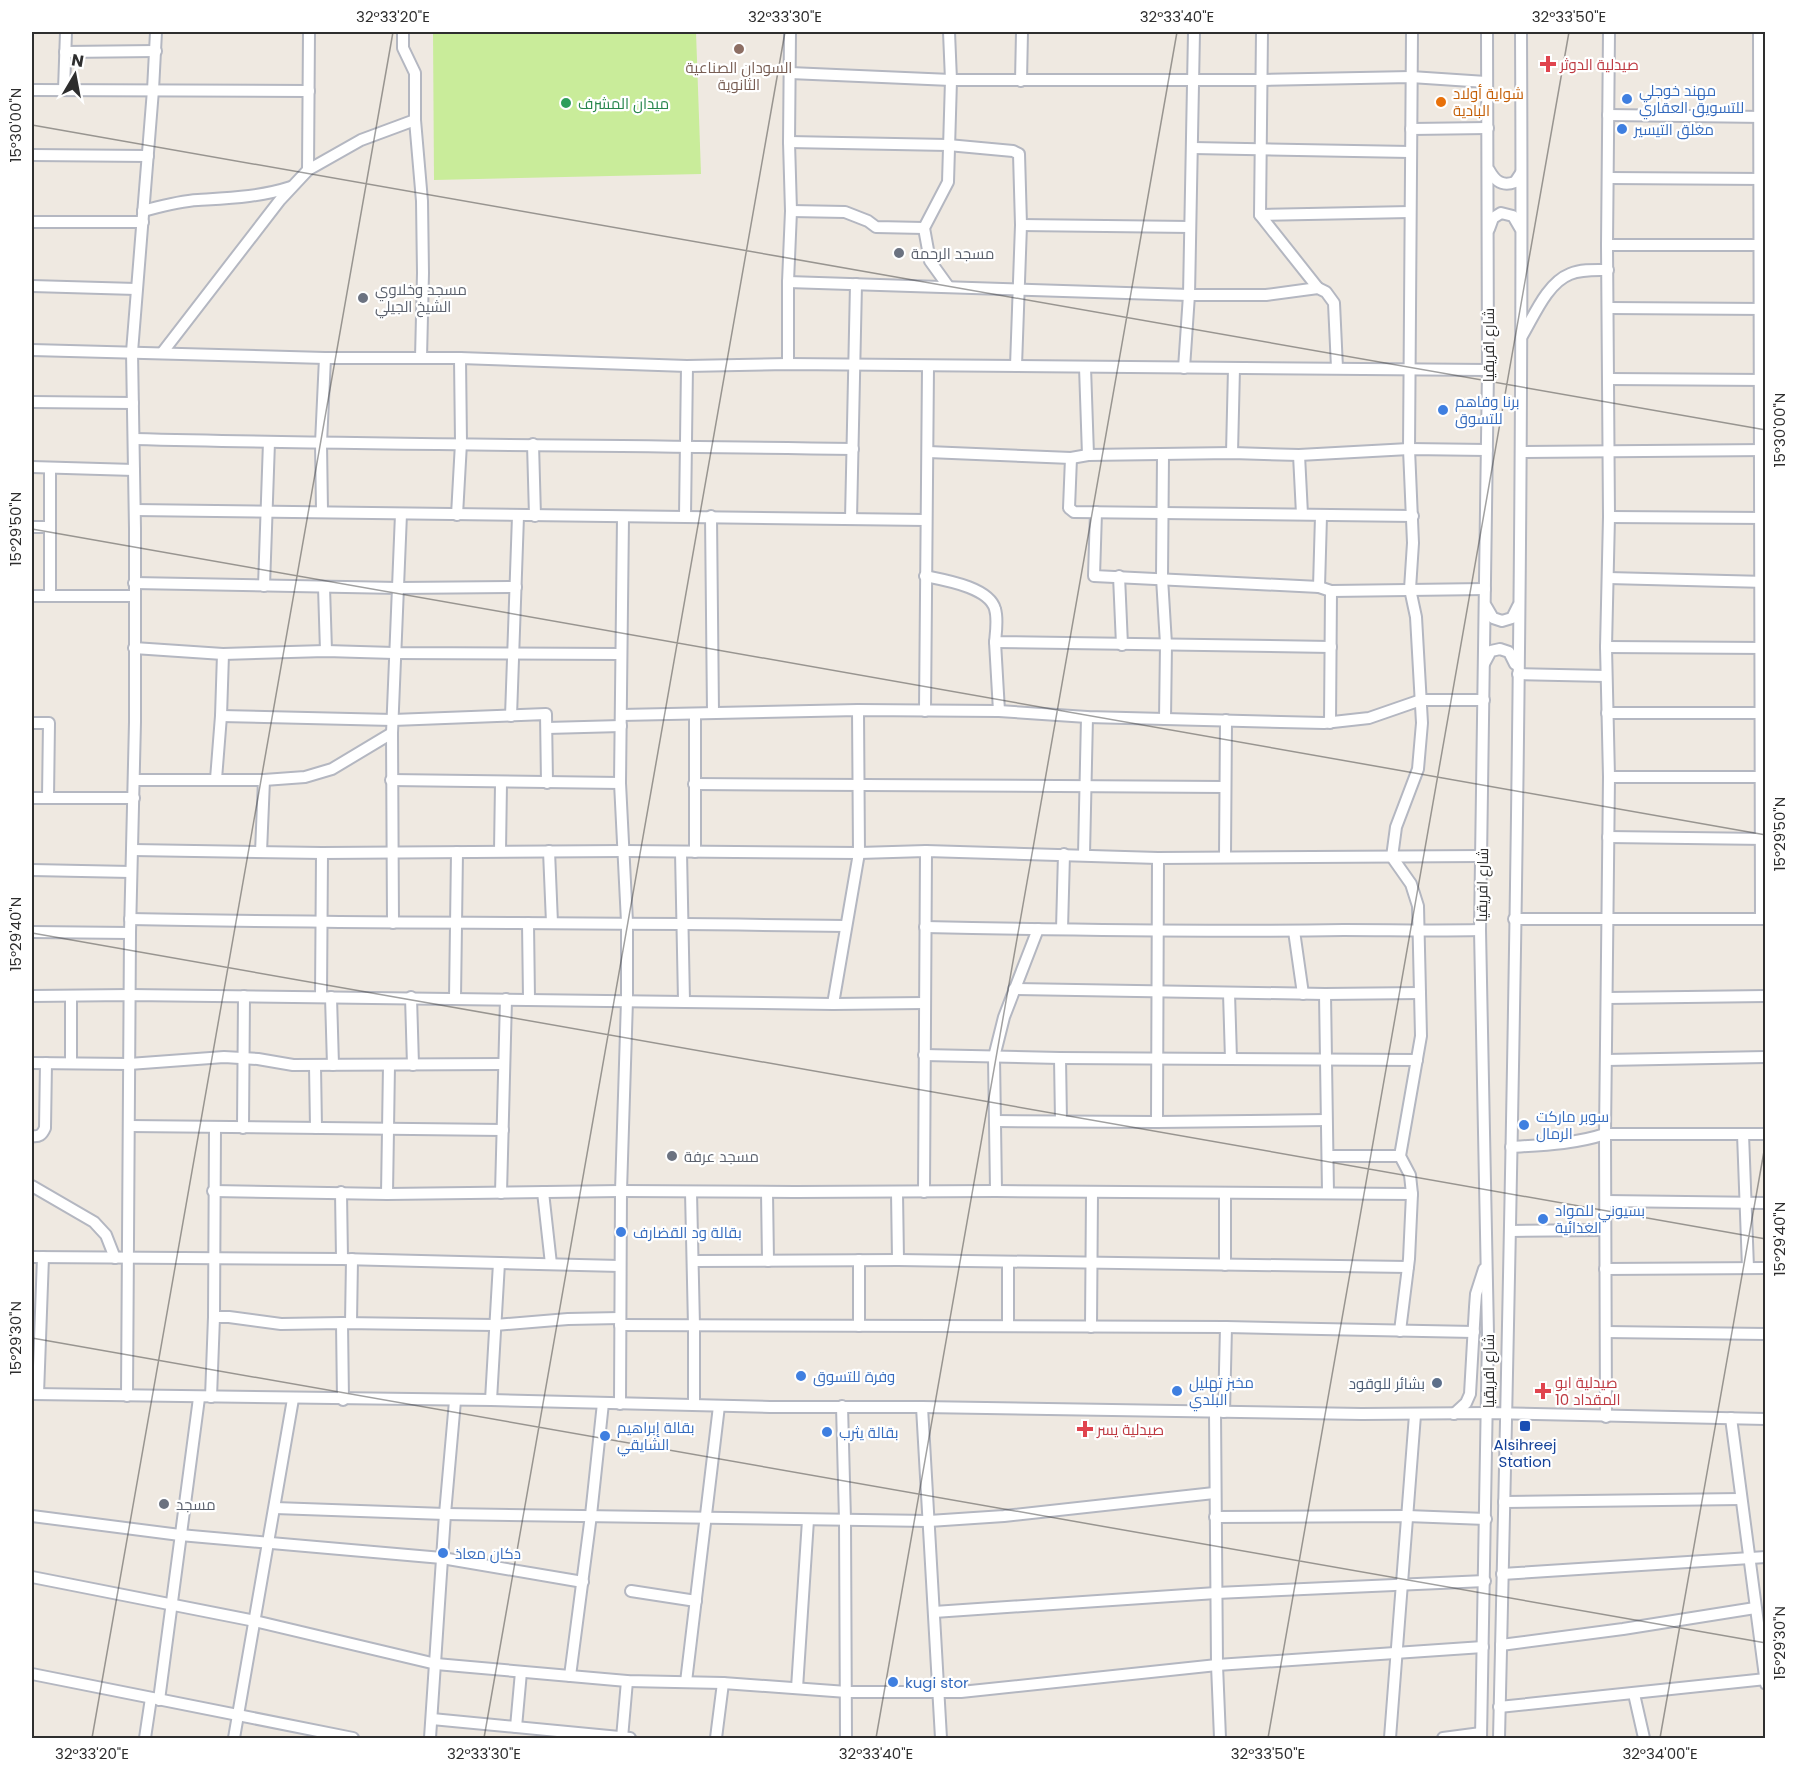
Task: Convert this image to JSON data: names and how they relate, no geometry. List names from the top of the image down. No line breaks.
{"streets":{"street":["شارع افريقيا"]},"places":{"other":["السودان الصناعية الثانوية","مهند خوجلي للتسويق العقاري","شواية أولاد البادية","ميدان المشرف","مغلق التيسير","مسجد الرحمة","مسجد وخلاوي الشيخ الجيلي","برنا وفاهم للتسوق","سوبر ماركت الرمال","مسجد عرفة","بسيوني للمواد الغذائية","بقالة ود القضارف","وفرة للتسوق","بشائر للوقود","مخبز تهليل البلدي","بقالة يثرب","بقالة إبراهيم الشايقي","مسجد","دكان معاذ","kugi stor"],"health":["صيدلية الدوثر","صيدلية ابو المقداد 10","صيدلية يسر"],"transit":["Alsihreej Station"]},"north":"top","coordinates":["32°33'20\"E","32°33'30\"E","32°33'40\"E","32°33'50\"E","15°30'00\"N","15°29'50\"N","15°29'40\"N","15°29'30\"N","32°34'00\"E"]}
